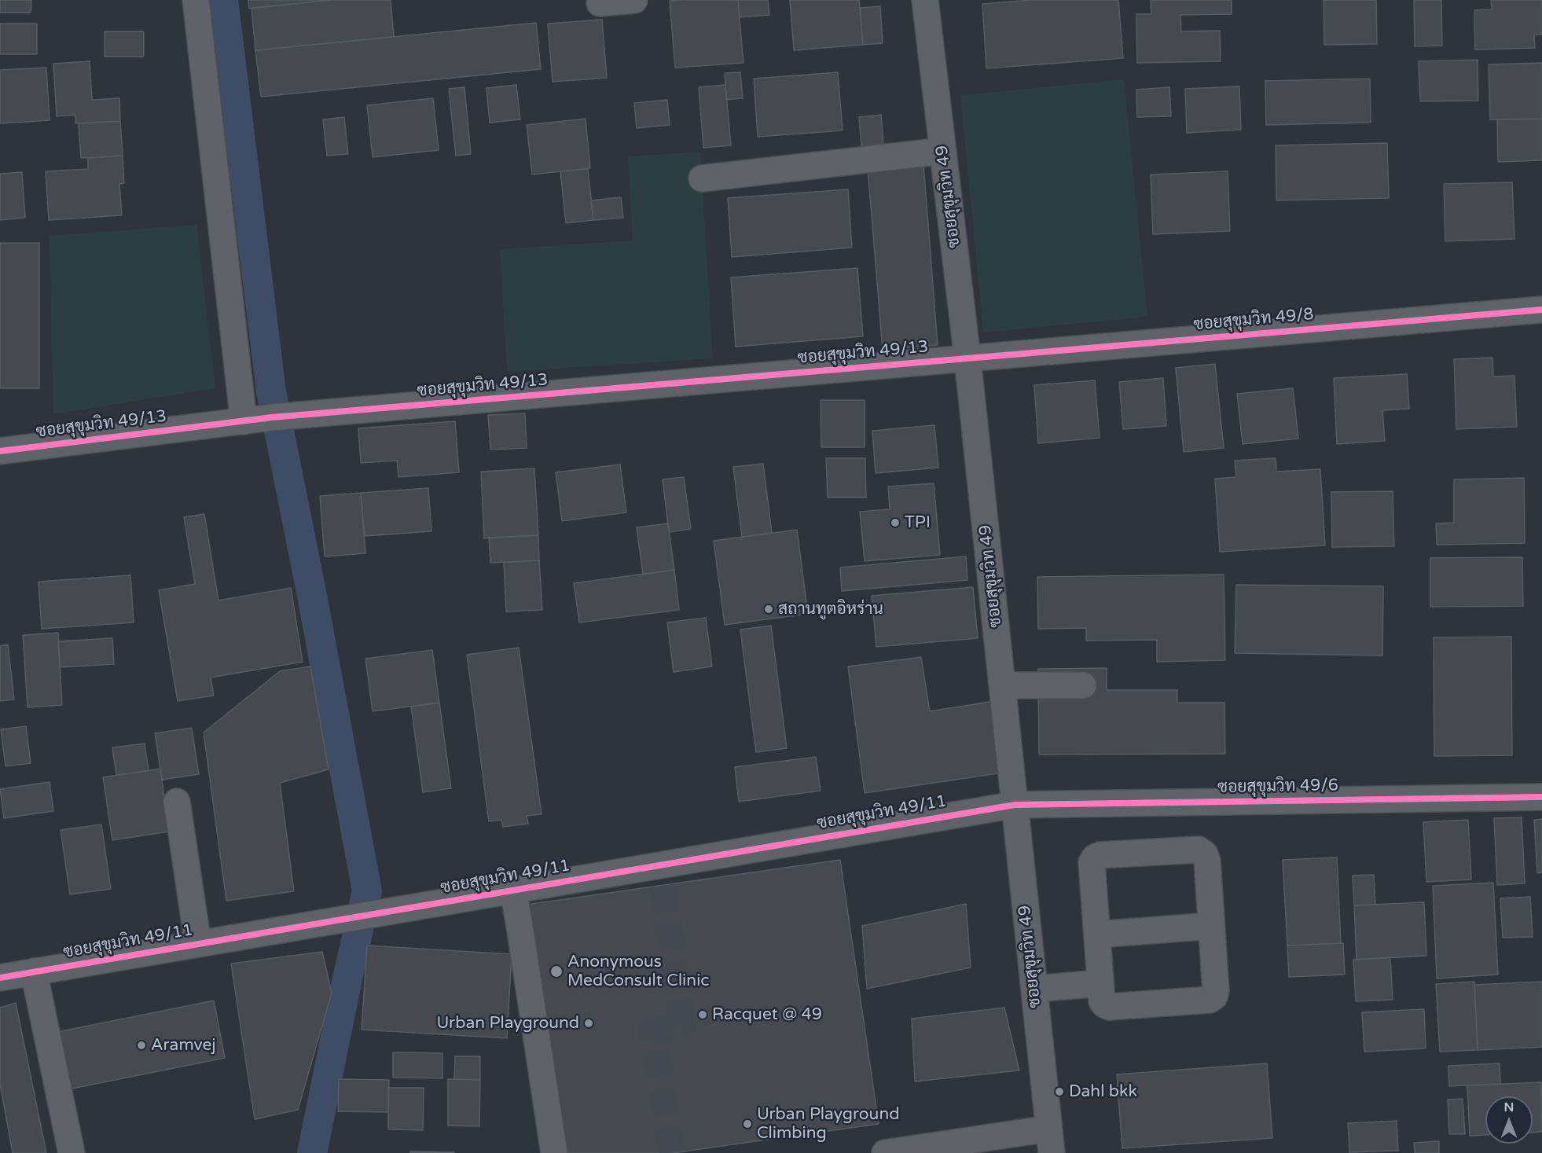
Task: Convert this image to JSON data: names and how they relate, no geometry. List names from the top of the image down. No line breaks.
{"streets":{"street":["ซอยสุขุมวิท 49","ซอยสุขุมวิท 49/8","ซอยสุขุมวิท 49/13","ซอยสุขุมวิท 49/6","ซอยสุขุมวิท 49/11"]},"crossings":[["ซอยสุขุมวิท 49","ซอยสุขุมวิท 49/8"],["ซอยสุขุมวิท 49","ซอยสุขุมวิท 49/13"],["ซอยสุขุมวิท 49","ซอยสุขุมวิท 49/6"],["ซอยสุขุมวิท 49","ซอยสุขุมวิท 49/11"],["ซอยสุขุมวิท 49/8","ซอยสุขุมวิท 49/13"],["ซอยสุขุมวิท 49/6","ซอยสุขุมวิท 49/11"]],"places":["TPI","สถานทูตอิหร่าน","Anonymous MedConsult Clinic","Racquet @ 49","Urban Playground","Aramvej","Dahl bkk","Urban Playground Climbing"],"north":"top"}
